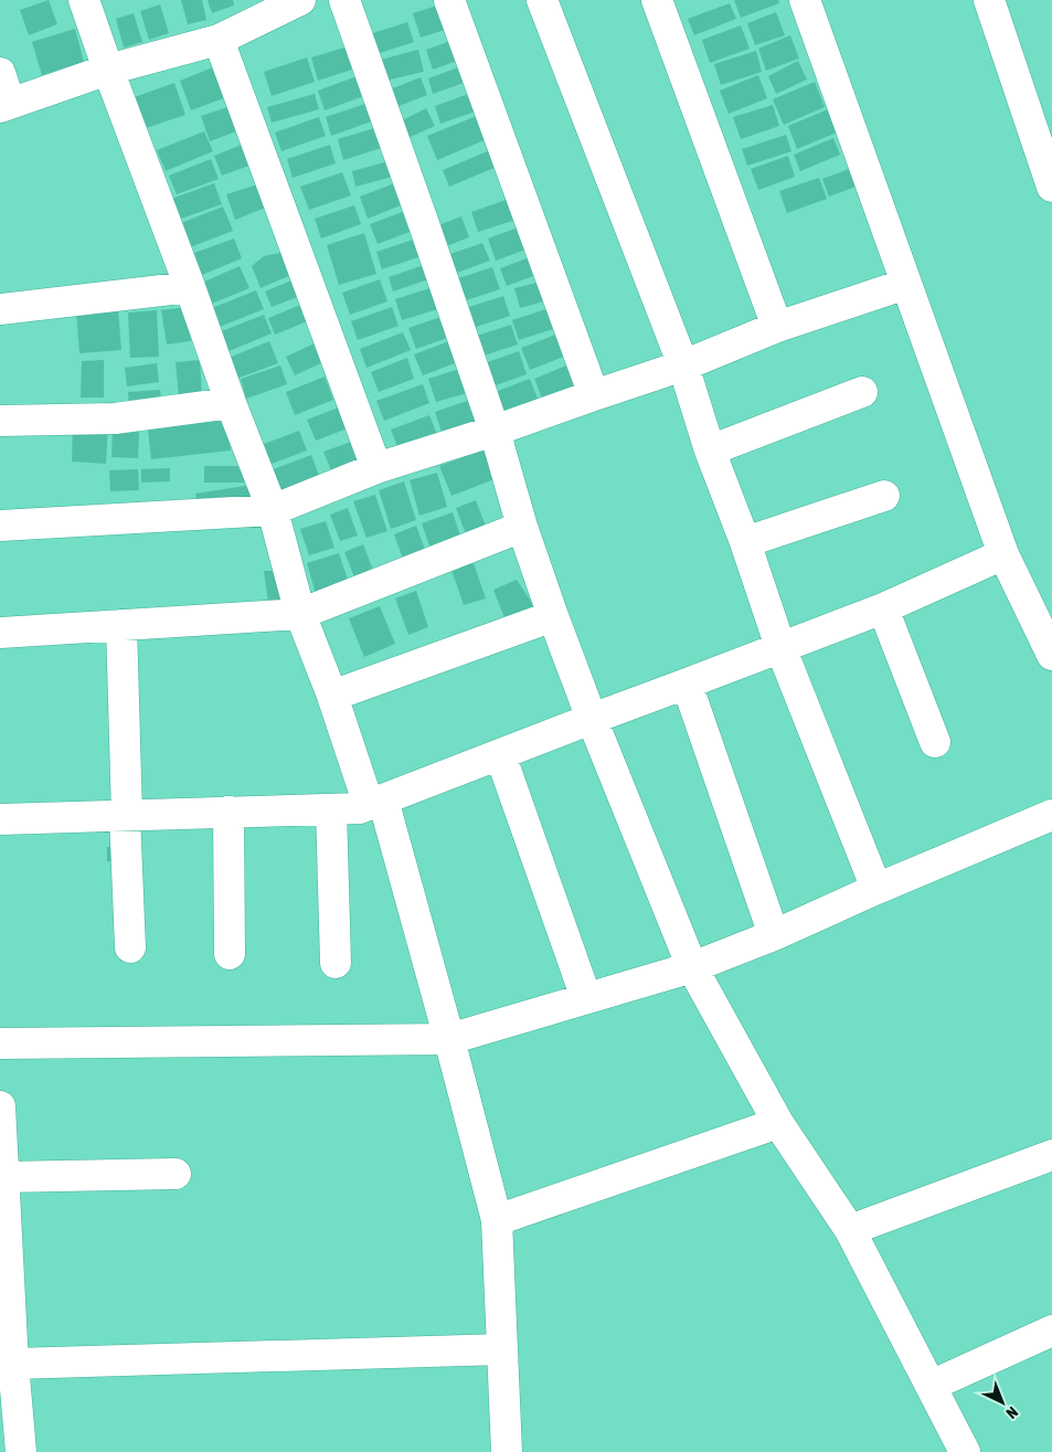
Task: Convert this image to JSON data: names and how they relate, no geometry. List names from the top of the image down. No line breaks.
{"north":"bottom right"}
